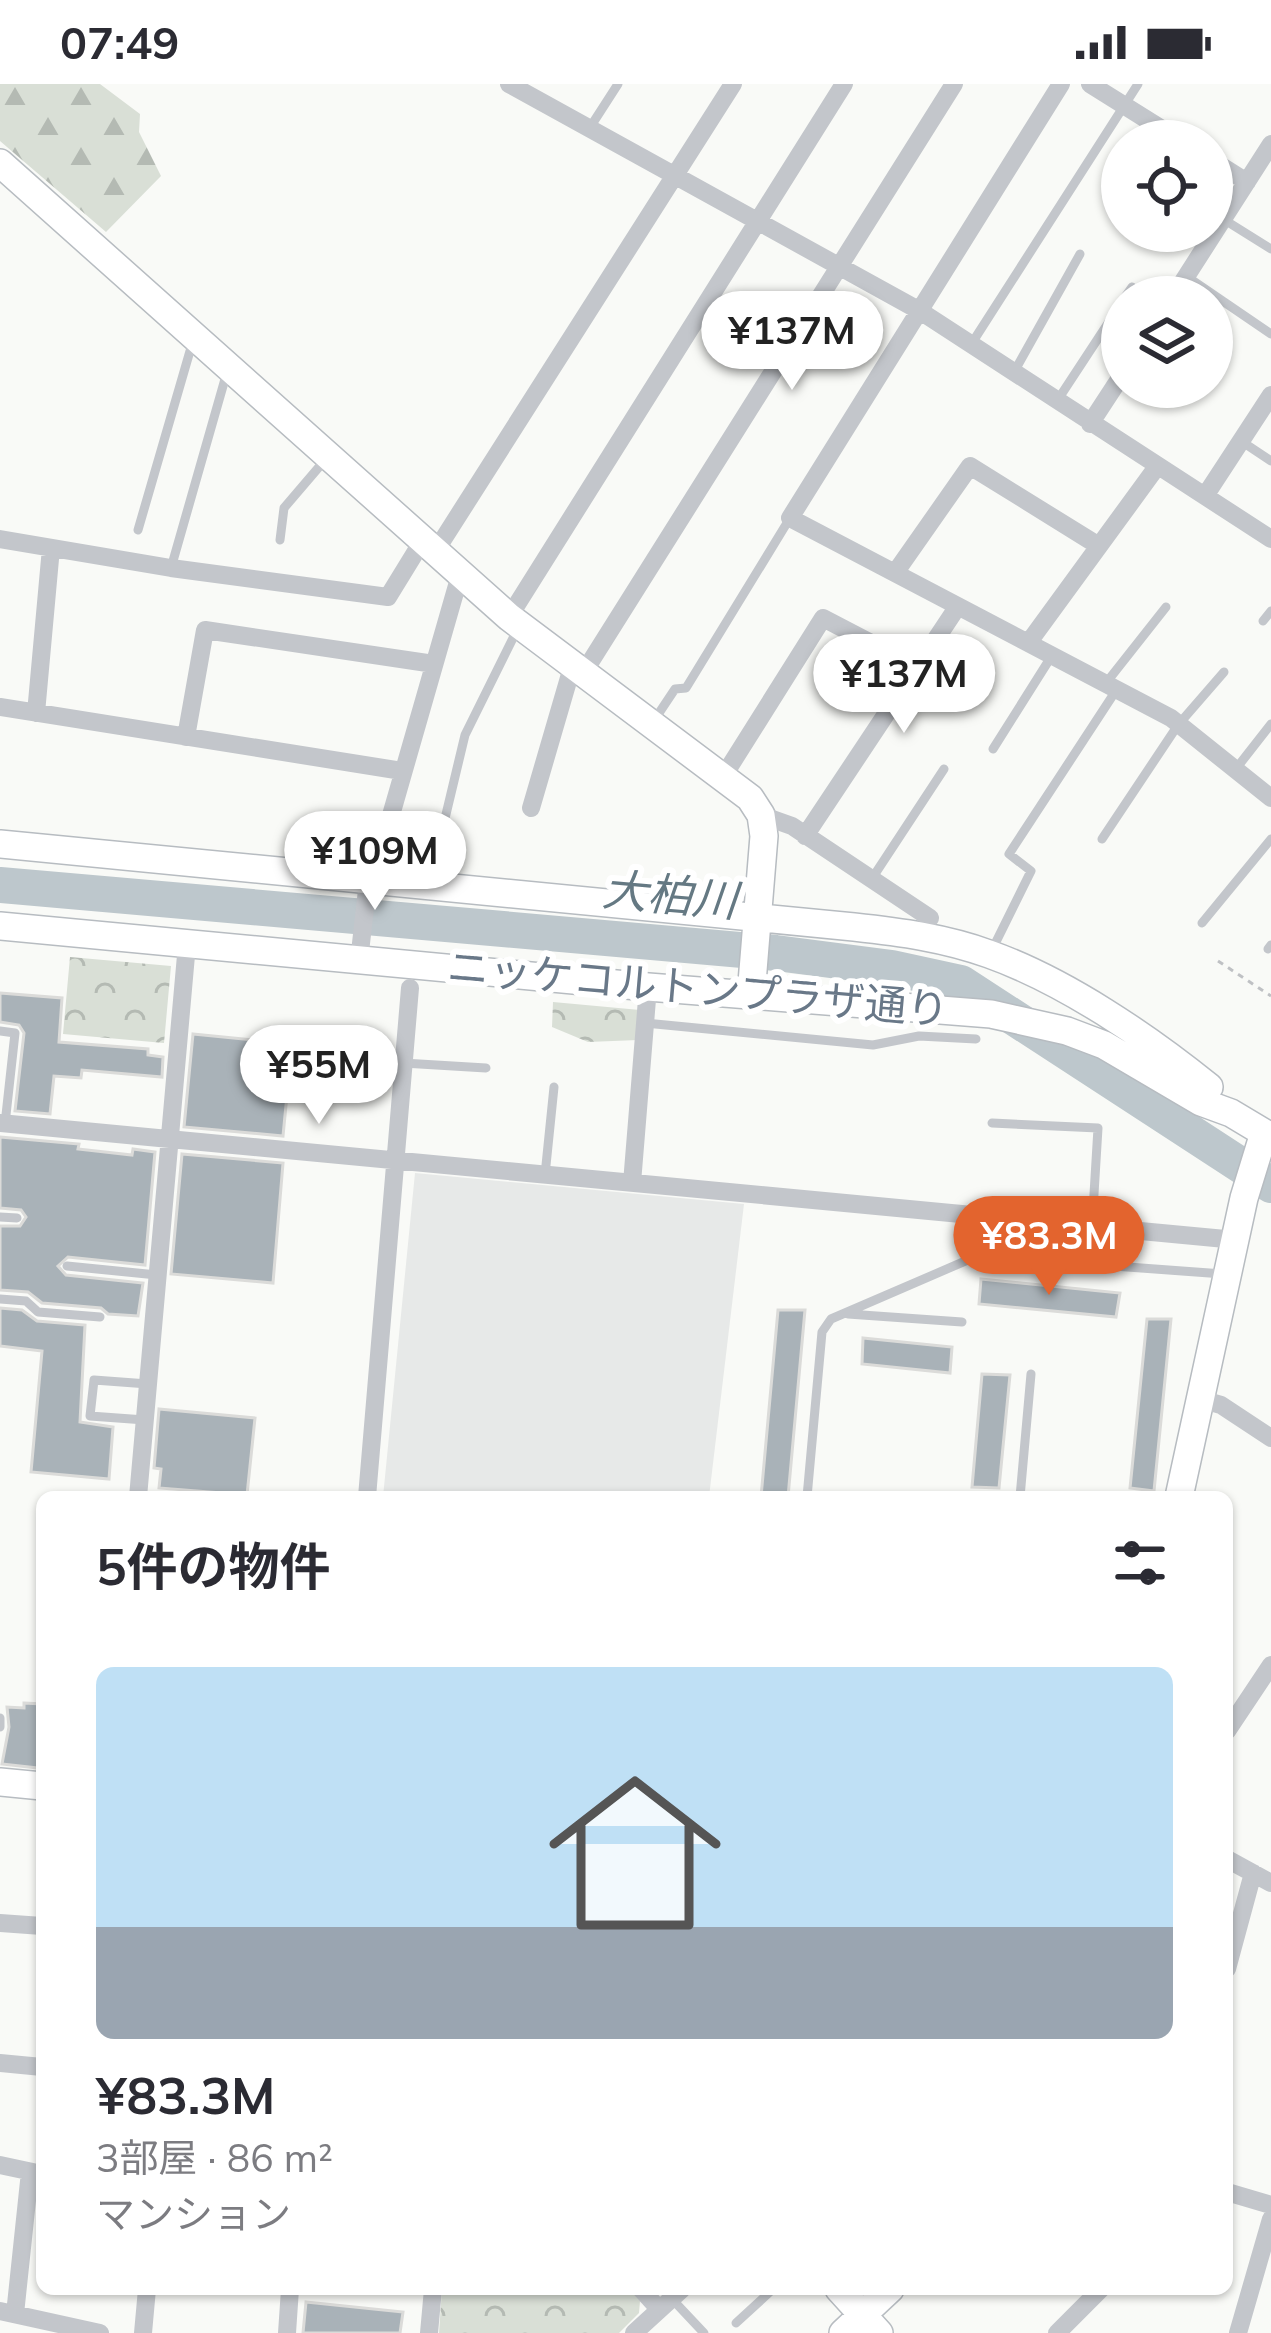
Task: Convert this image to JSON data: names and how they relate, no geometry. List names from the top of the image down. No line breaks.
{"streets":{"street":["ニッケコルトンプラザ通り"]},"water":["大柏川"],"page":{"status":"07:49","price":["¥137M","¥137M","¥109M","¥55M","¥83.3M"],"heading":"5件の物件","list":[{"name":"¥83.3M","note":"3部屋 · 86 m² · マンション"}]}}
